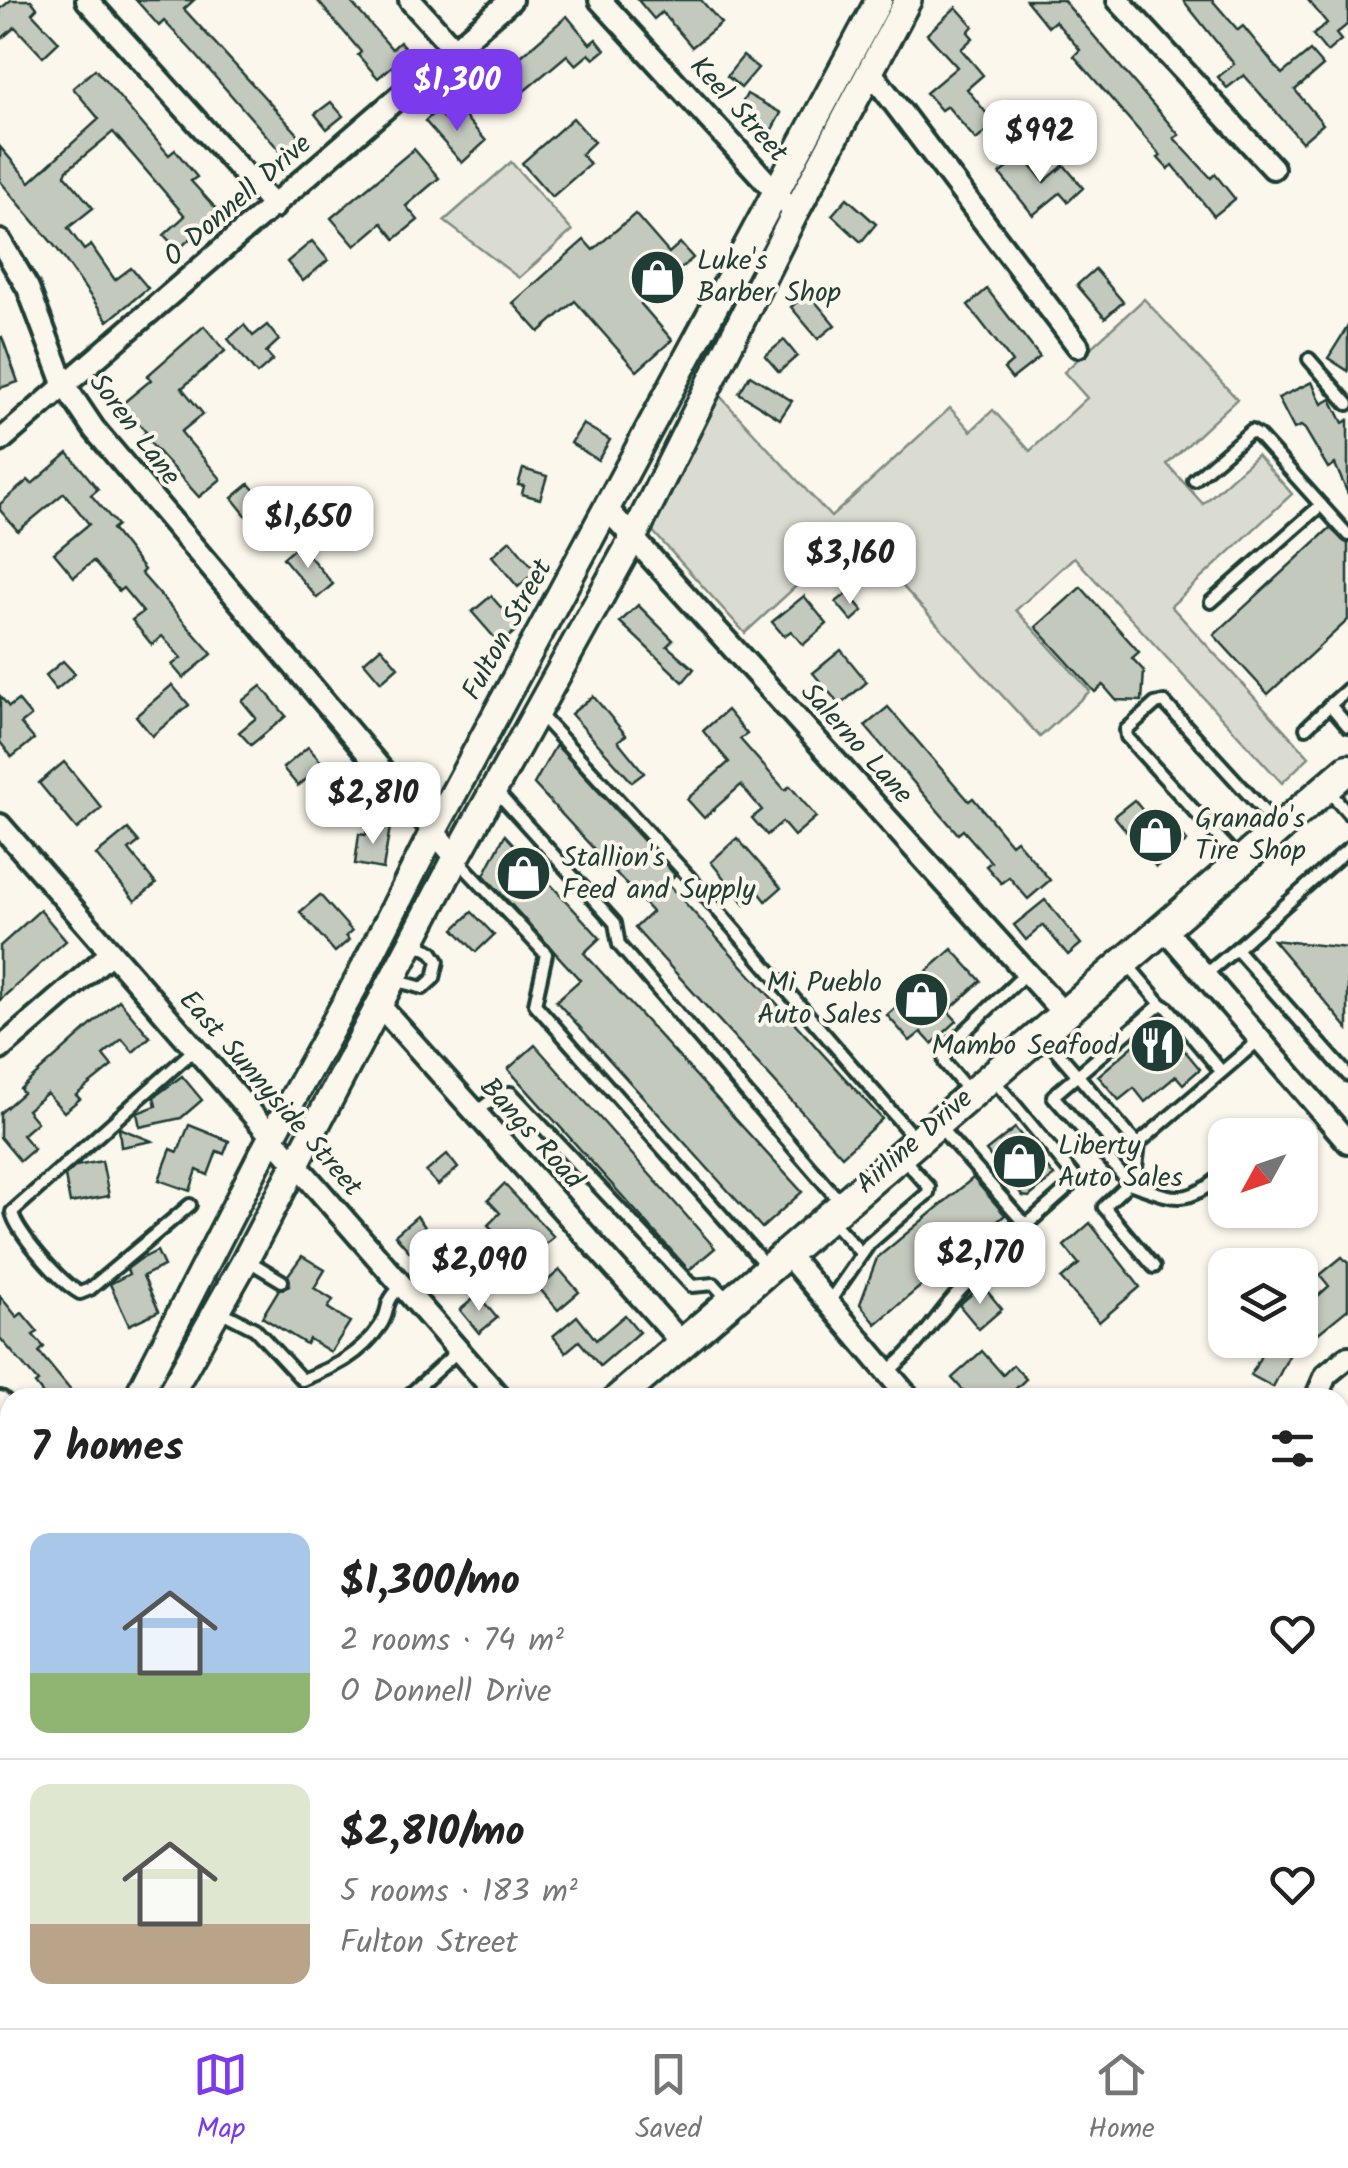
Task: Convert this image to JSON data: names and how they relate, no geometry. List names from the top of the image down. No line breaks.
{"streets":{"main road":["Airline Drive"],"street":["Keel Street","O Donnell Drive","Soren Lane","Fulton Street","Salerno Lane","East Sunnyside Street","Bangs Road"]},"crossings":[["Keel Street","Fulton Street"],["O Donnell Drive","Soren Lane"],["Soren Lane","Fulton Street"],["Fulton Street","Salerno Lane"],["Fulton Street","East Sunnyside Street"],["Salerno Lane","Airline Drive"],["Bangs Road","Airline Drive"]],"places":{"shop":["Luke's Barber Shop","Granado's Tire Shop","Stallion's Feed and Supply","Mi Pueblo Auto Sales","Liberty Auto Sales"],"restaurant":["Mambo Seafood"]},"north":"bottom left","page":{"price":["$1,300","$992","$1,650","$3,160","$2,810","$2,170","$2,090"],"heading":"7 homes","list":[{"name":"$1,300/mo","note":"2 rooms · 74 m² · O Donnell Drive"},{"name":"$2,810/mo","note":"5 rooms · 183 m² · Fulton Street"}],"tabs":["Map","Saved","Home"]}}
